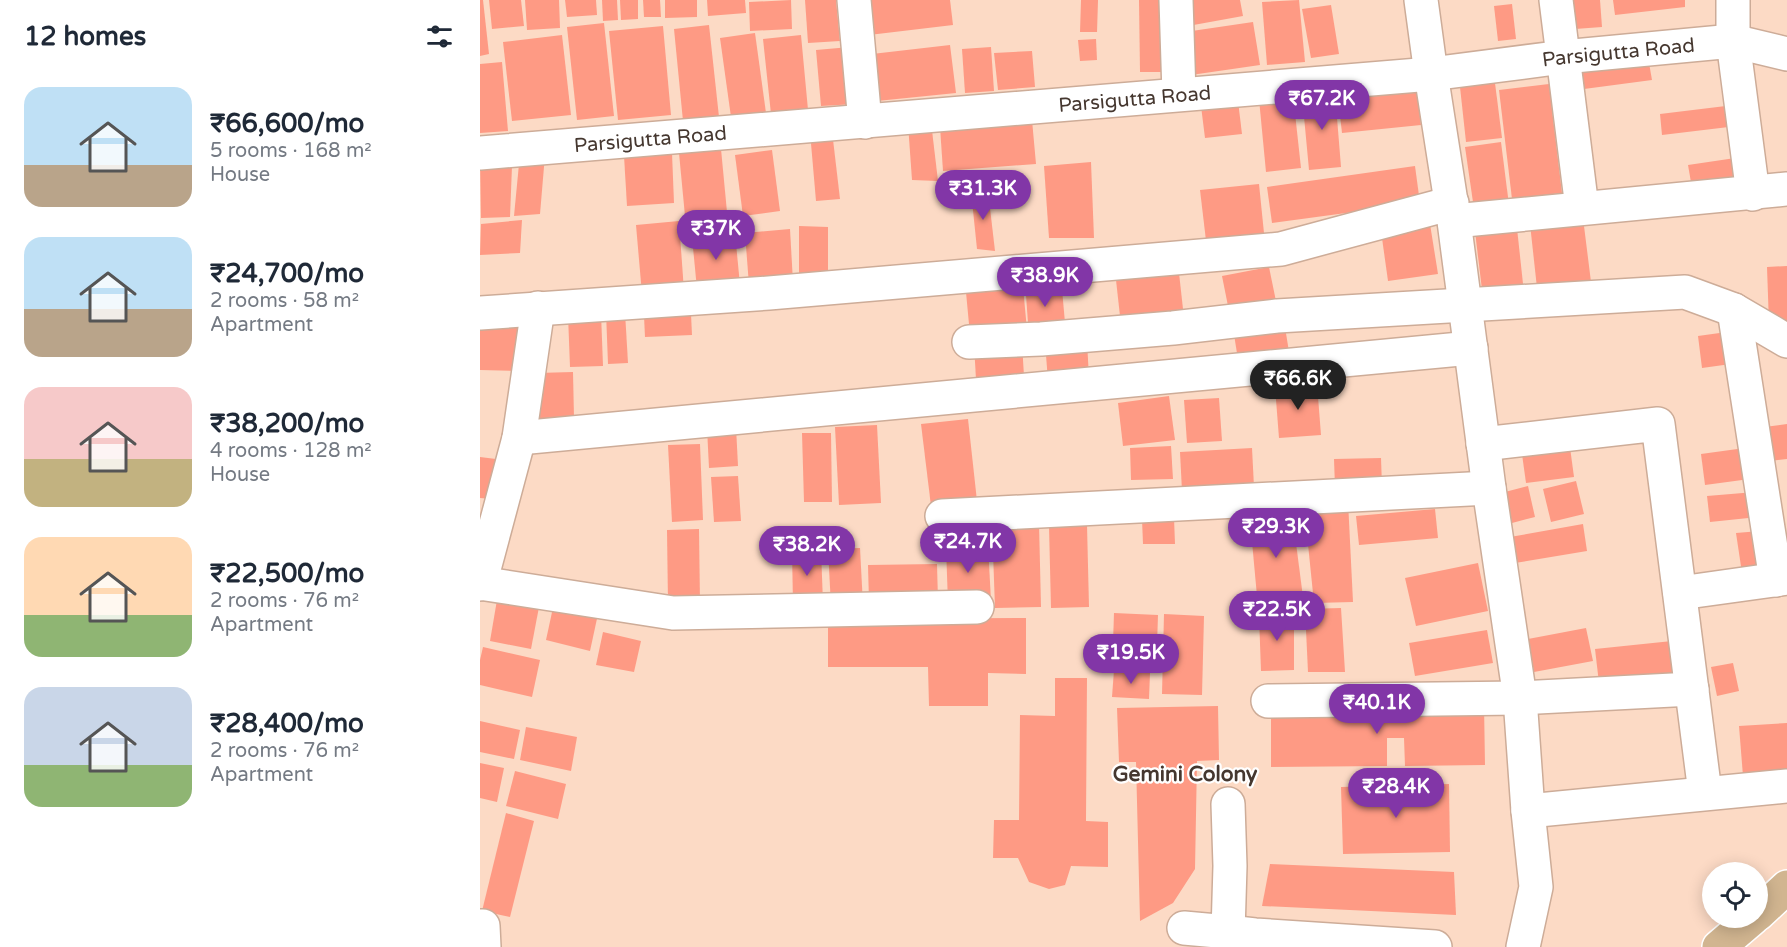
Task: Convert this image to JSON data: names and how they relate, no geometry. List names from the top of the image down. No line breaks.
{"streets":{"street":["Parsigutta Road"]},"districts":["Gemini Colony"],"page":{"heading":"12 homes","list":[{"name":"₹66,600/mo","note":"5 rooms · 168 m² · House"},{"name":"₹24,700/mo","note":"2 rooms · 58 m² · Apartment"},{"name":"₹38,200/mo","note":"4 rooms · 128 m² · House"},{"name":"₹22,500/mo","note":"2 rooms · 76 m² · Apartment"},{"name":"₹28,400/mo","note":"2 rooms · 76 m² · Apartment"}],"price":["₹67.2K","₹31.3K","₹37K","₹38.9K","₹66.6K","₹29.3K","₹24.7K","₹38.2K","₹22.5K","₹19.5K","₹40.1K","₹28.4K"]}}
